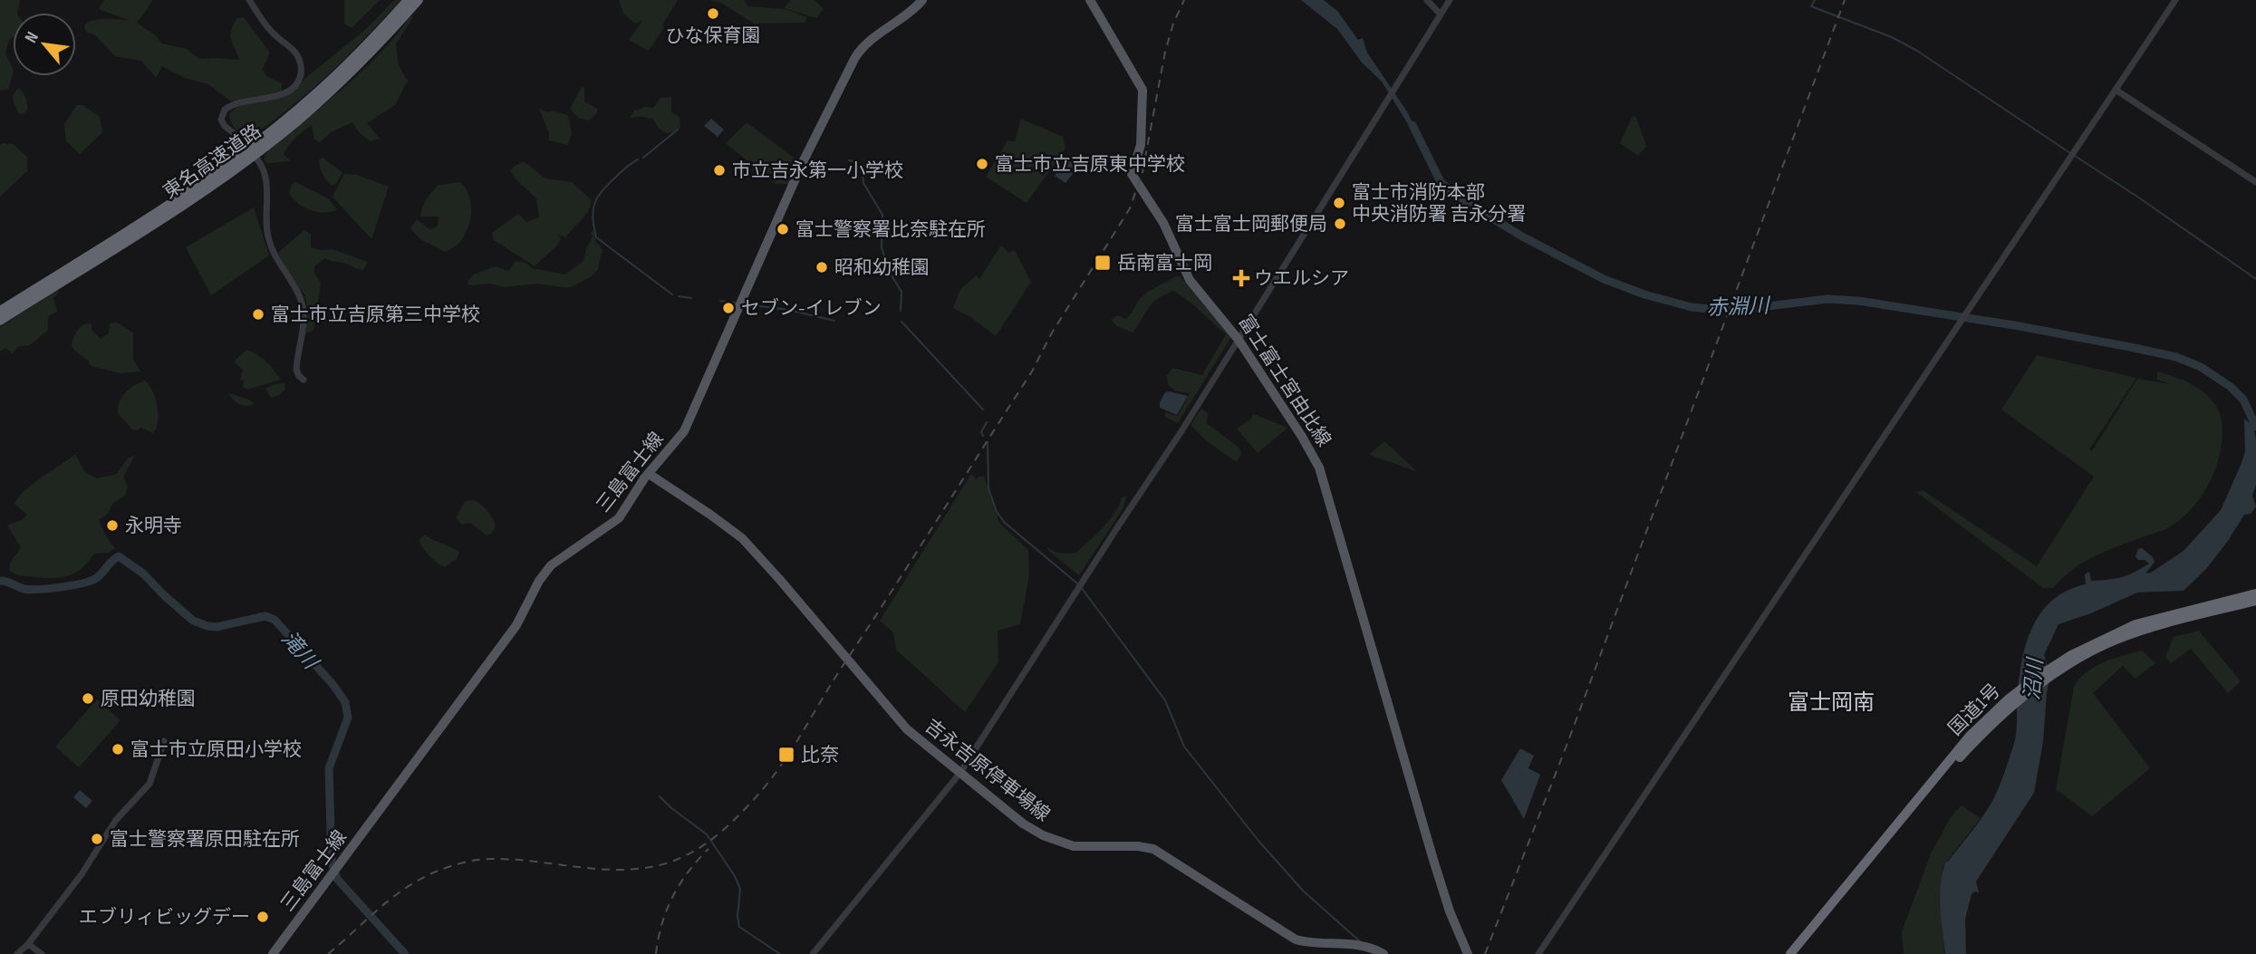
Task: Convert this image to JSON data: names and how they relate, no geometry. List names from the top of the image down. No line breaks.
{"streets":{"highway":["東名高速道路","国道1号"],"main road":["富士富士宮由比線","三島富士線","吉永吉原停車場線"]},"crossings":[["三島富士線","吉永吉原停車場線"]],"districts":["富士岡南"],"water":["赤淵川","滝川","沼川"],"places":{"other":["ひな保育園","富士市立吉原東中学校","市立吉永第一小学校","富士市消防本部 中央消防署 吉永分署","富士富士岡郵便局","富士警察署比奈駐在所","昭和幼稚園","セブン-イレブン","富士市立吉原第三中学校","永明寺","原田幼稚園","富士市立原田小学校","富士警察署原田駐在所","エブリィビッグデー"],"transit":["岳南富士岡","比奈"],"health":["ウエルシア"]},"north":"top left"}
